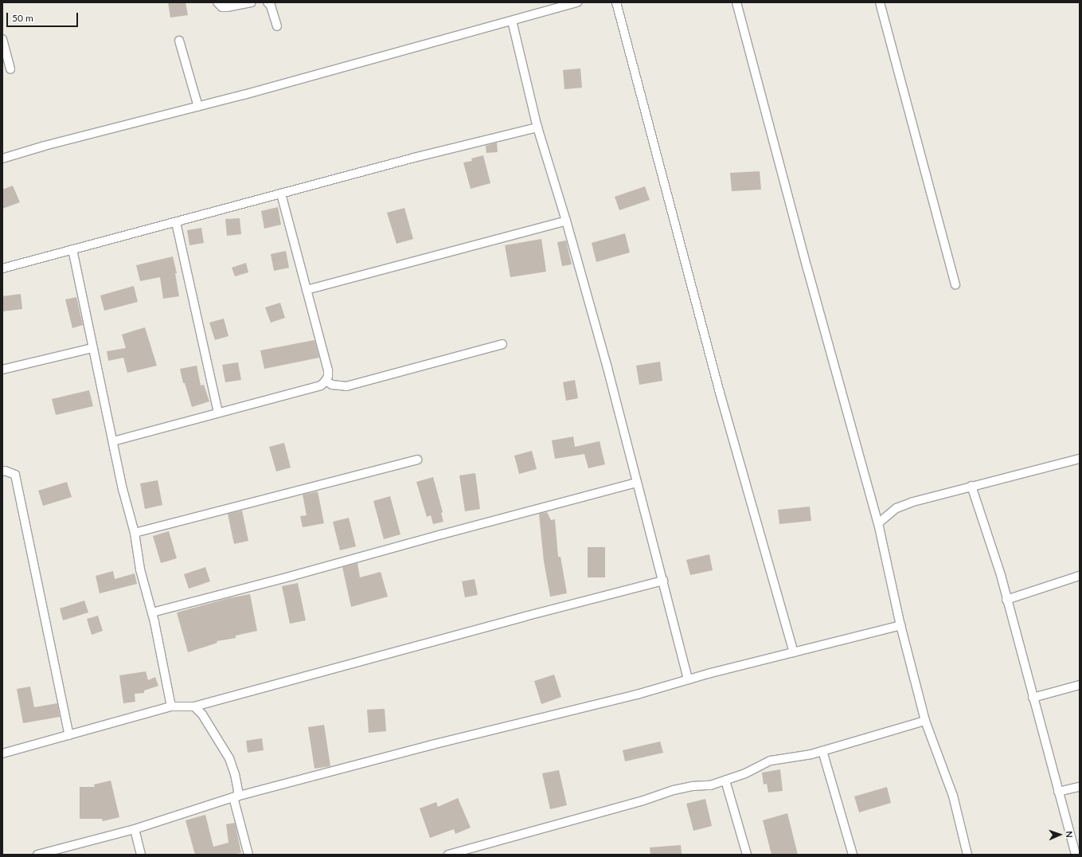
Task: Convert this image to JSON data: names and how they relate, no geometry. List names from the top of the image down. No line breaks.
{"scale_bar":"50 m","north":"right"}
